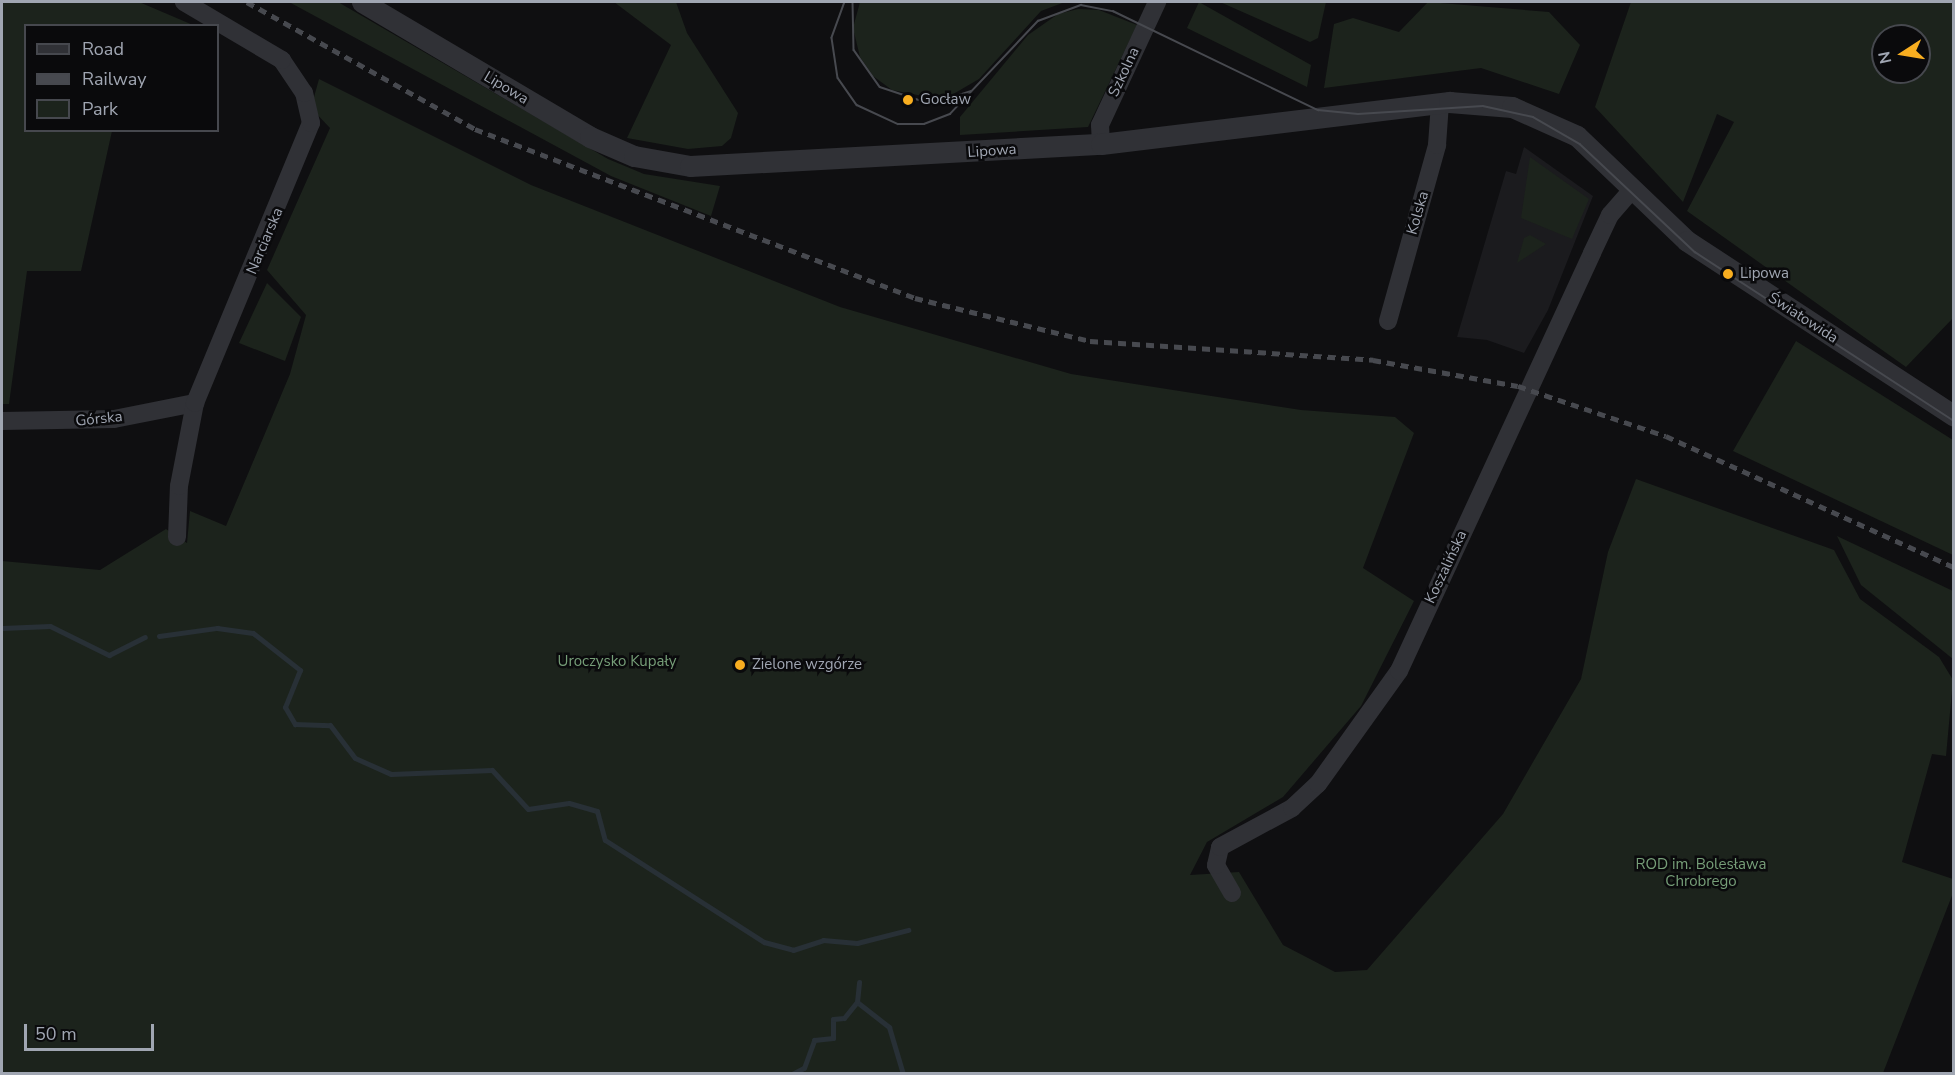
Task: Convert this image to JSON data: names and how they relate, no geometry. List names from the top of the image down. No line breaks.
{"streets":{"street":["Szkolna","Lipowa","Kolska","Narciarska","Światowida","Górska","Koszalińska"]},"crossings":[["Szkolna","Lipowa"],["Lipowa","Kolska"],["Lipowa","Światowida"],["Lipowa","Koszalińska"],["Narciarska","Górska"],["Światowida","Koszalińska"]],"parks":["Uroczysko Kupały","ROD im. Bolesława Chrobrego"],"places":["Gocław","Lipowa","Zielone wzgórze"],"legend":["Road","Railway","Park"],"scale_bar":"50 m","north":"left"}
